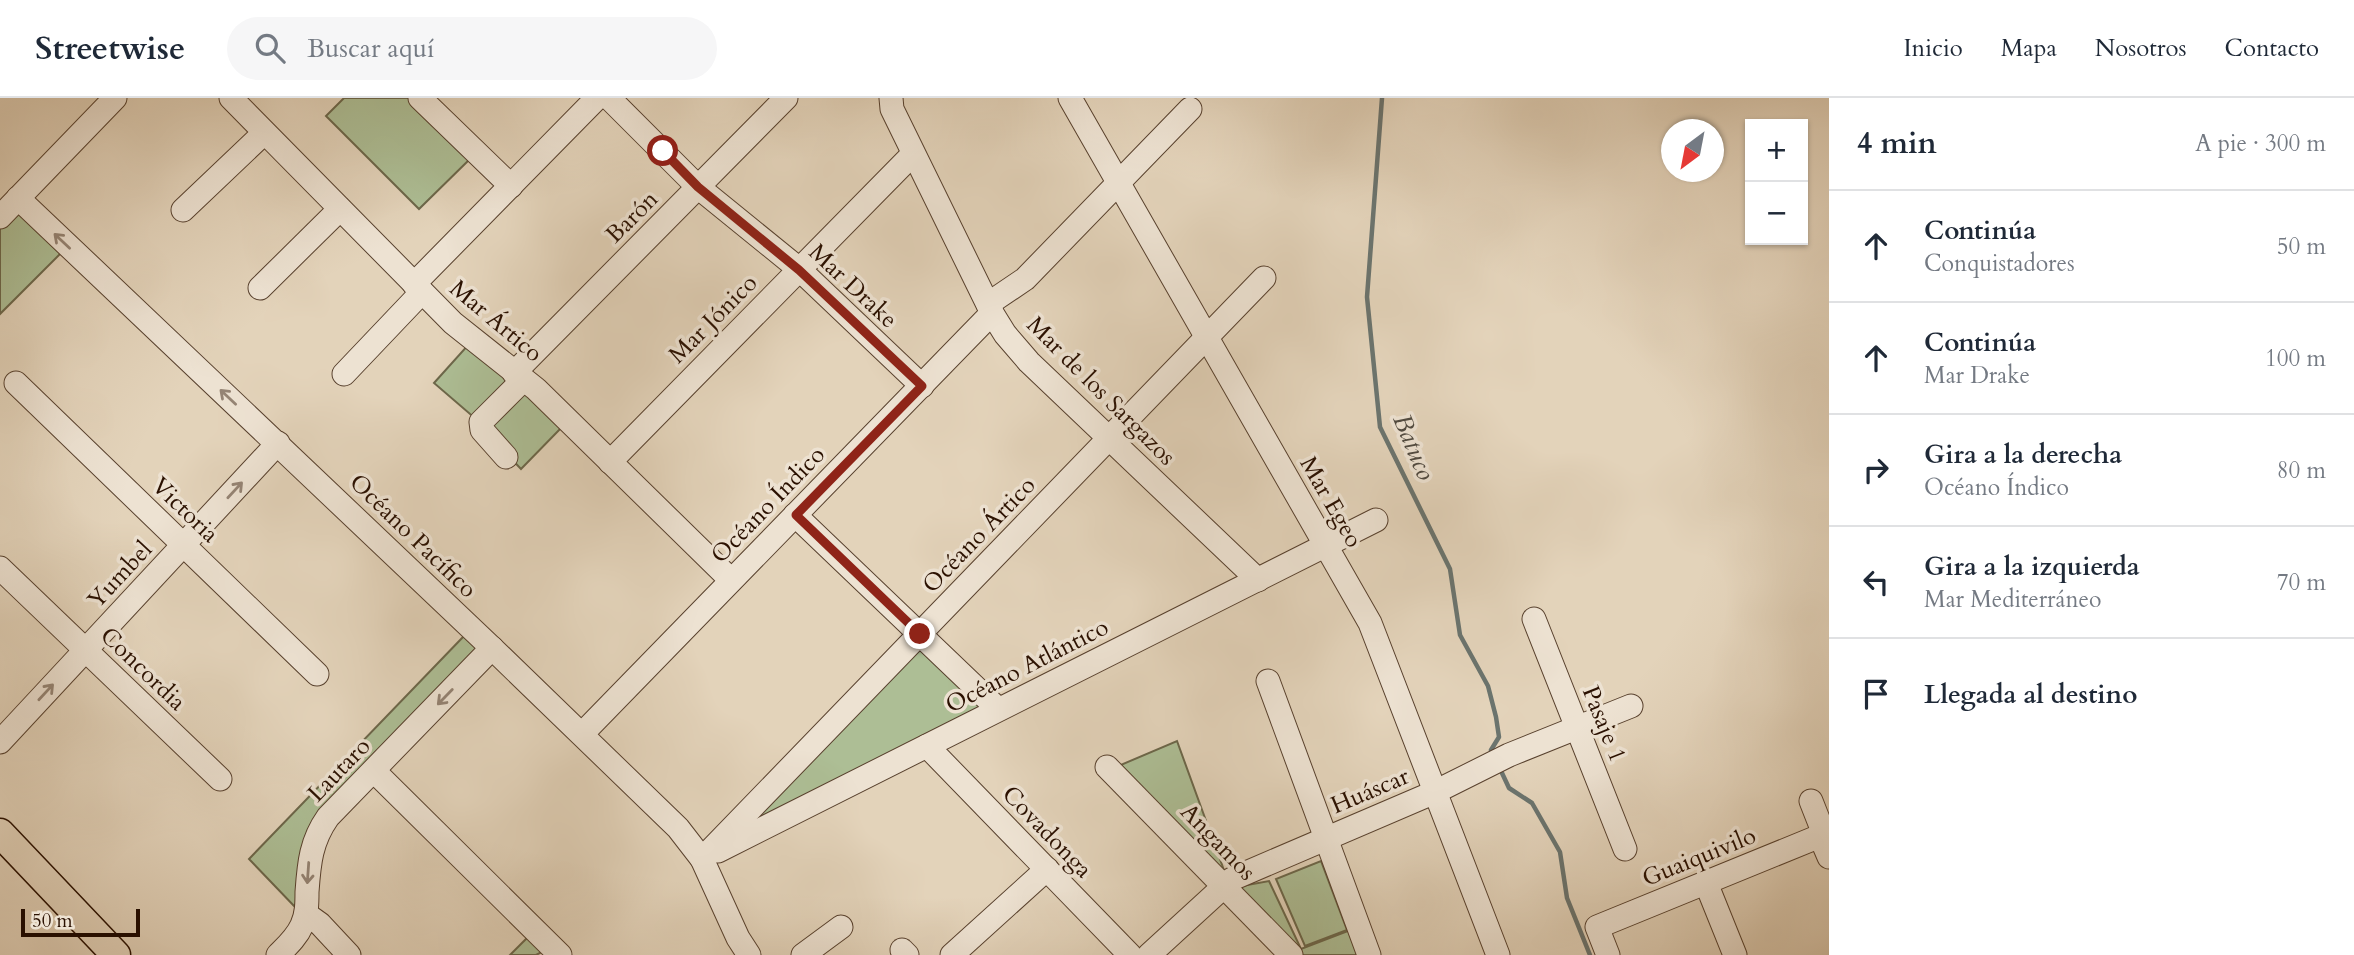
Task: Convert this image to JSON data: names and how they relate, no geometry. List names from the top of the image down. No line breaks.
{"streets":{"street":["Barón","Mar Drake","Mar Jónico","Mar Ártico","Mar de los Sargazos","Mar Egeo","Océano Índico","Victoria","Océano Ártico","Océano Pacífico","Yumbel","Océano Atlántico","Concordia","Pasaje 1","Lautaro","Huáscar","Covadonga","Angamos","Guaiquivilo"]},"crossings":[["Barón","Mar Drake"],["Barón","Mar Ártico"],["Mar Drake","Mar Jónico"],["Mar Drake","Océano Índico"],["Mar Jónico","Mar Ártico"],["Mar Jónico","Mar de los Sargazos"],["Mar Ártico","Océano Índico"],["Mar de los Sargazos","Océano Índico"],["Mar de los Sargazos","Océano Ártico"],["Mar de los Sargazos","Océano Atlántico"],["Mar Egeo","Océano Índico"],["Mar Egeo","Océano Ártico"],["Mar Egeo","Océano Atlántico"],["Mar Egeo","Huáscar"],["Océano Índico","Océano Pacífico"],["Victoria","Yumbel"],["Océano Ártico","Océano Pacífico"],["Océano Ártico","Océano Atlántico"],["Océano Pacífico","Yumbel"],["Océano Pacífico","Océano Atlántico"],["Océano Pacífico","Lautaro"],["Yumbel","Concordia"],["Océano Atlántico","Covadonga"],["Pasaje 1","Huáscar"],["Huáscar","Angamos"]],"one_way":["Yumbel","Lautaro"],"water":["Batuco"],"scale_bar":"50 m","north":"bottom left","page":{"header":"Streetwise","search":"Buscar aquí","nav":["Inicio","Mapa","Nosotros","Contacto"],"heading":["4 min","A pie · 300 m"],"map_buttons":["+","−"],"list":[["Continúa","Conquistadores","50 m"],["Continúa","Mar Drake","100 m"],["Gira a la derecha","Océano Índico","80 m"],["Gira a la izquierda","Mar Mediterráneo","70 m"],"Llegada al destino"],"scale":"50 m"}}
